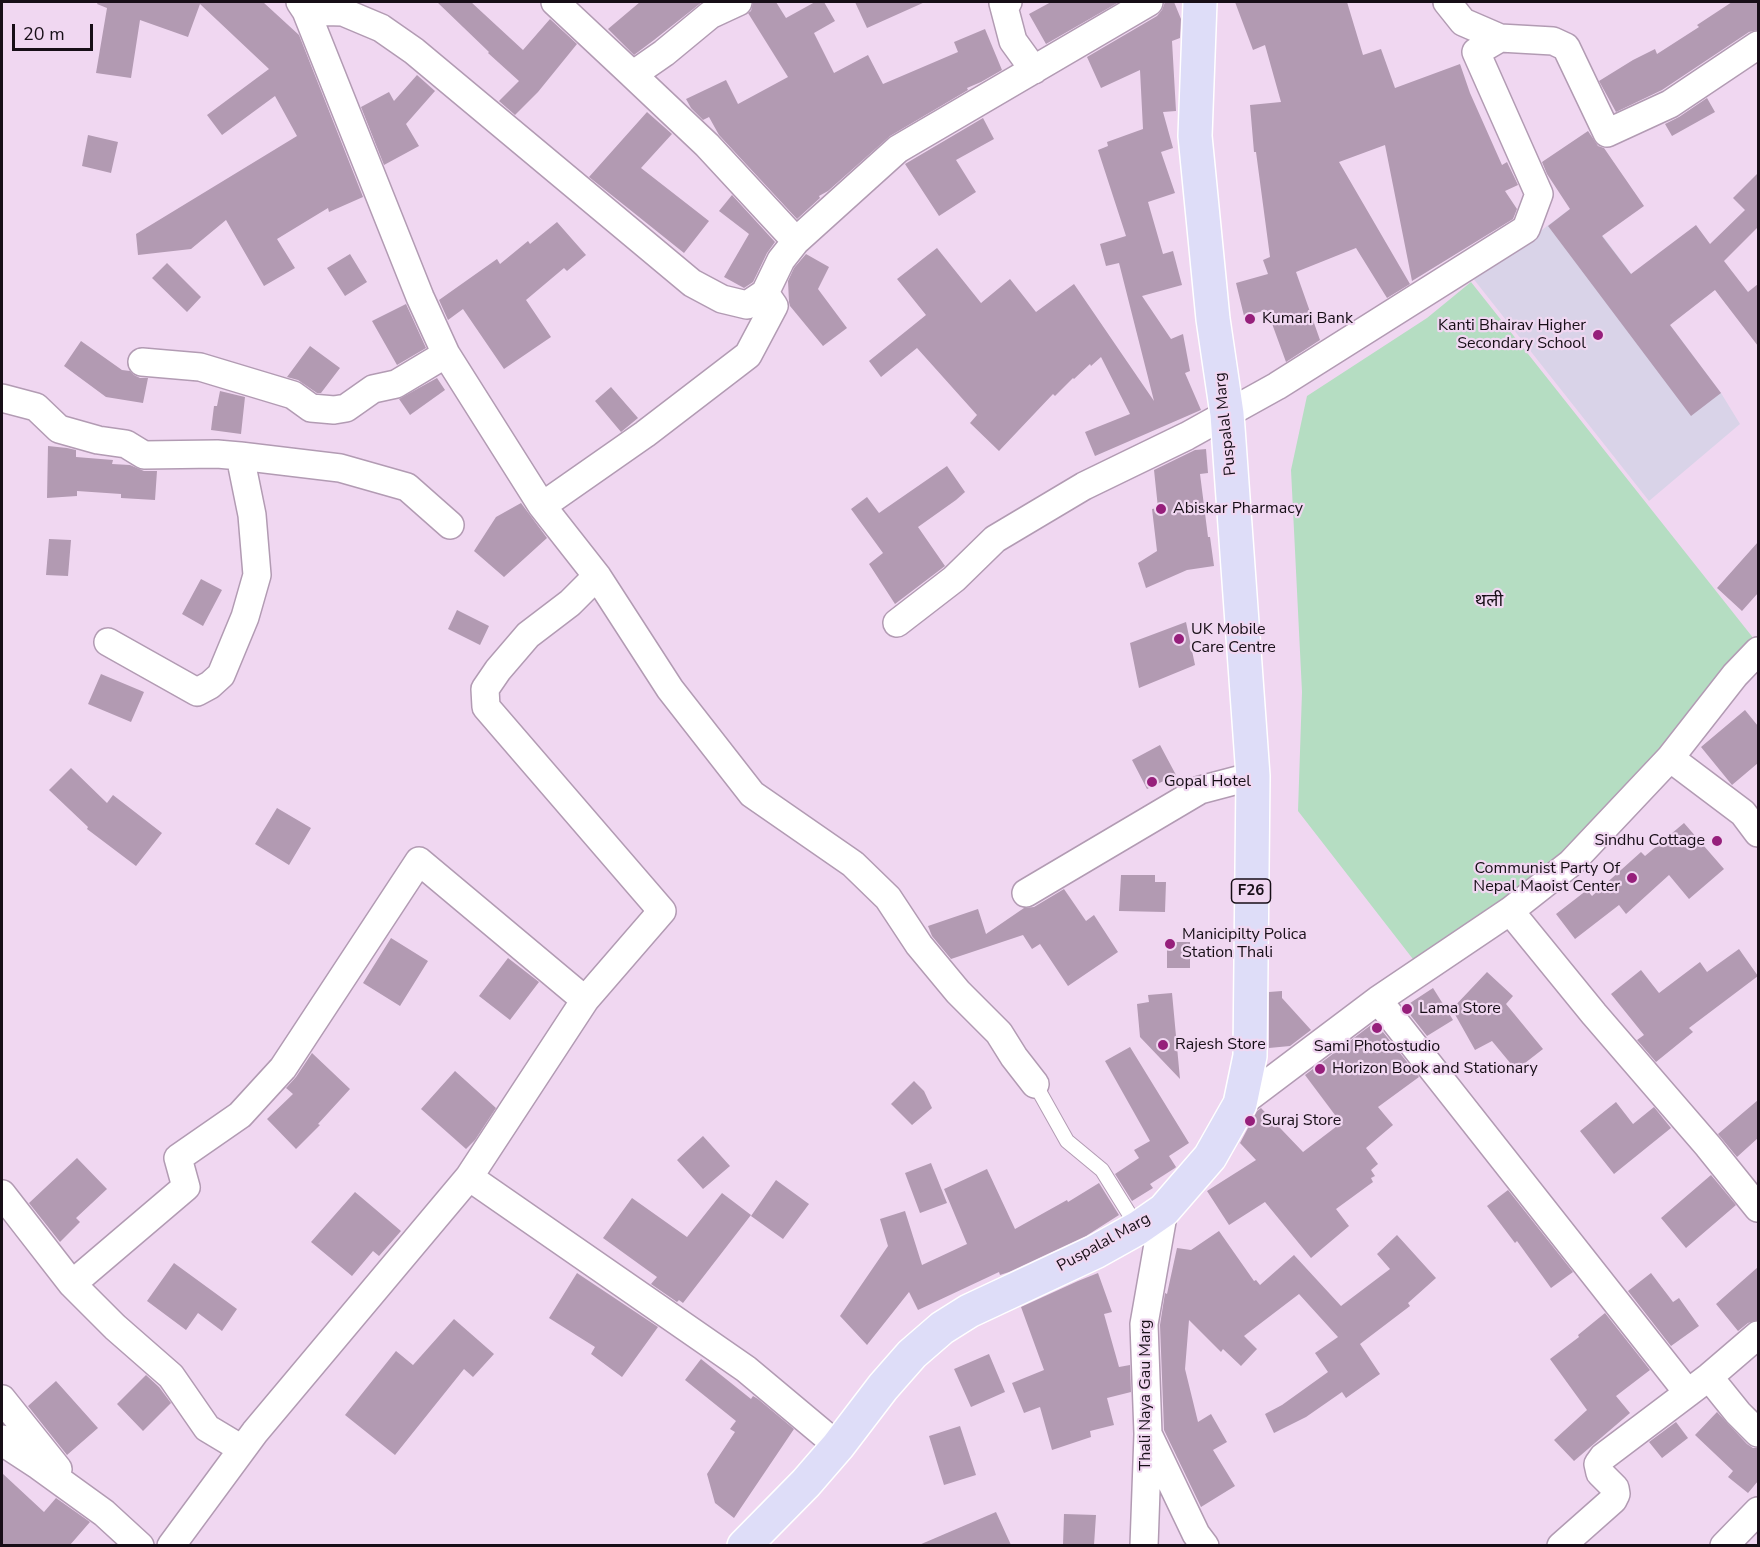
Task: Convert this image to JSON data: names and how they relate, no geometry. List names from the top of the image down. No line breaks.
{"streets":{"main road":["Puspalal Marg","F26"],"street":["Thali Naya Gau Marg"]},"crossings":[["Puspalal Marg","Thali Naya Gau Marg"]],"districts":["थली"],"places":["Kumari Bank","Kanti Bhairav Higher Secondary School","Abiskar Pharmacy","UK Mobile Care Centre","Gopal Hotel","Sindhu Cottage","Communist Party Of Nepal Maoist Center","Manicipilty Polica Station Thali","Lama Store","Sami Photostudio","Rajesh Store","Horizon Book and Stationary","Suraj Store"],"scale_bar":"20 m"}
